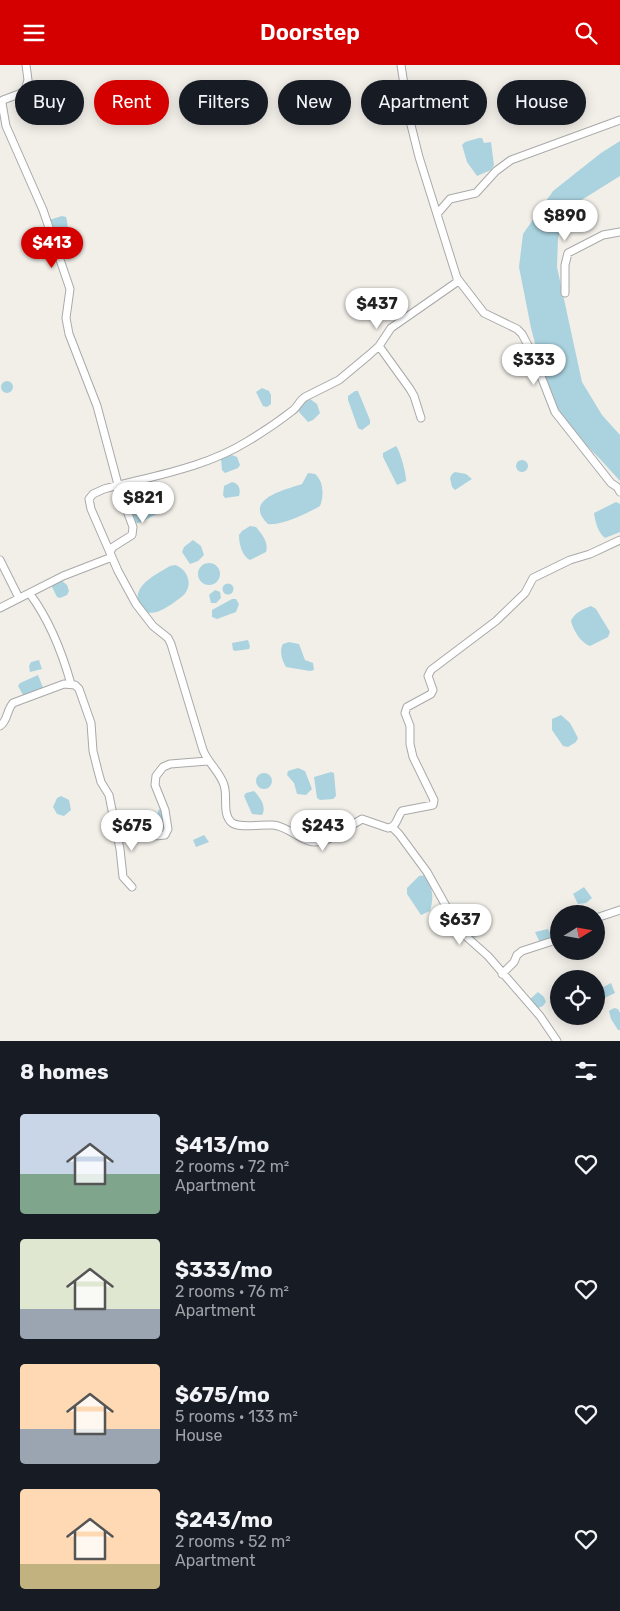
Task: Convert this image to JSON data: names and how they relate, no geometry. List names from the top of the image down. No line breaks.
{"north":"right","page":{"header":"Doorstep","chip":["Buy","Rent","Filters","New","Apartment","House"],"price":["$890","$413","$437","$333","$821","$675","$243","$637"],"heading":"8 homes","list":[{"name":"$413/mo","note":"2 rooms · 72 m² · Apartment"},{"name":"$333/mo","note":"2 rooms · 76 m² · Apartment"},{"name":"$675/mo","note":"5 rooms · 133 m² · House"},{"name":"$243/mo","note":"2 rooms · 52 m² · Apartment"}]}}
